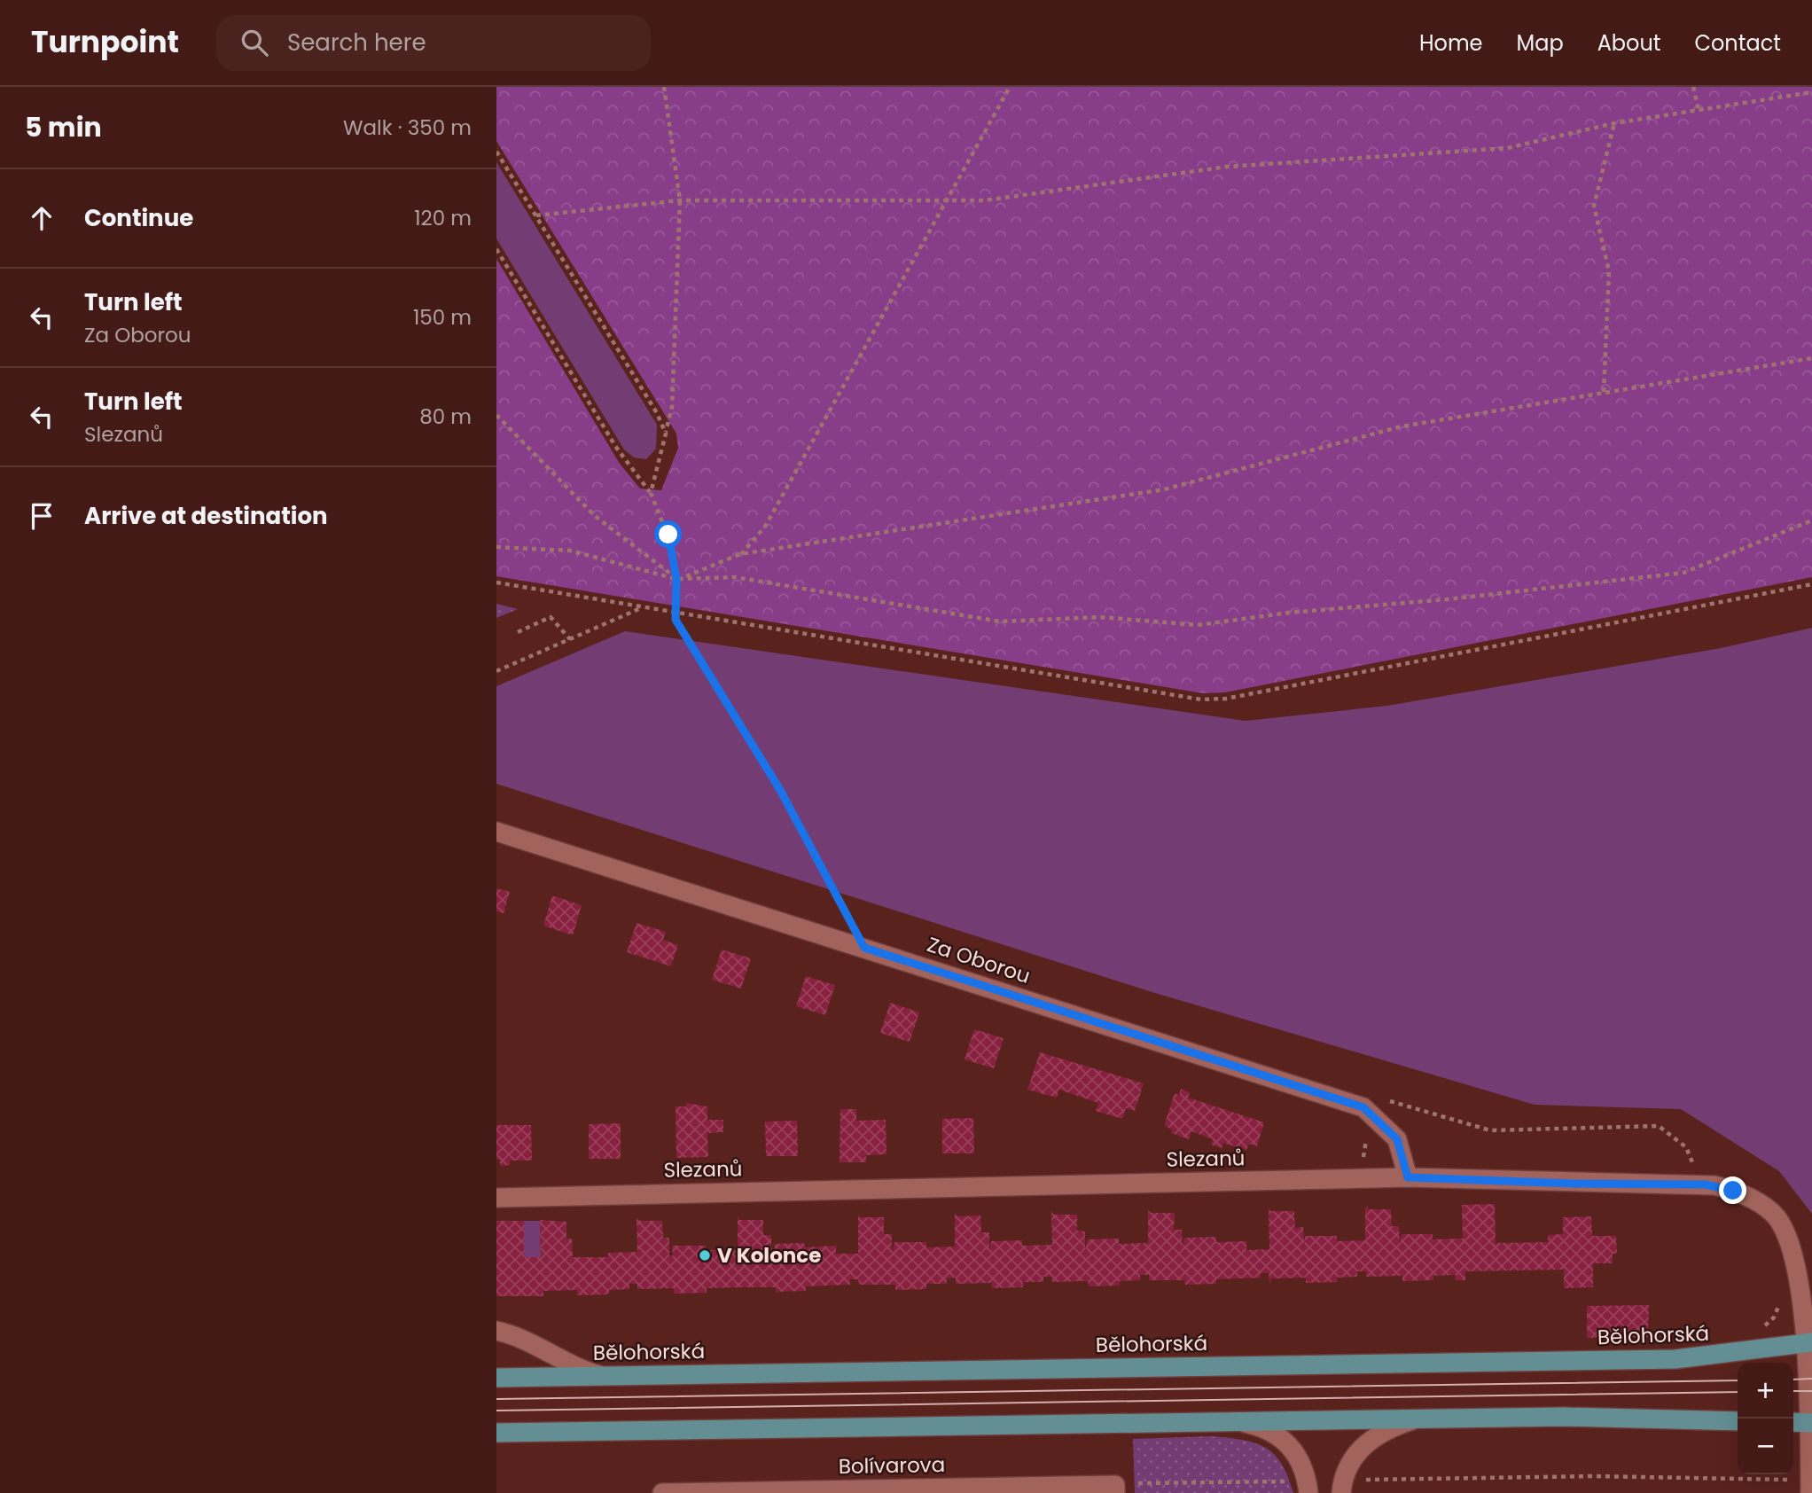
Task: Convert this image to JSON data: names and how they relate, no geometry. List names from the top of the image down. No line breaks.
{"streets":{"main road":["Bělohorská"],"street":["Za Oborou","Slezanů","Bolívarova"]},"crossings":[["Za Oborou","Slezanů"],["Slezanů","Bělohorská"]],"places":["V Kolonce"],"page":{"header":"Turnpoint","search":"Search here","nav":["Home","Map","About","Contact"],"heading":["5 min","Walk · 350 m"],"list":[["Continue","120 m"],["Turn left","Za Oborou","150 m"],["Turn left","Slezanů","80 m"],"Arrive at destination"],"map_buttons":["+","−"]}}
